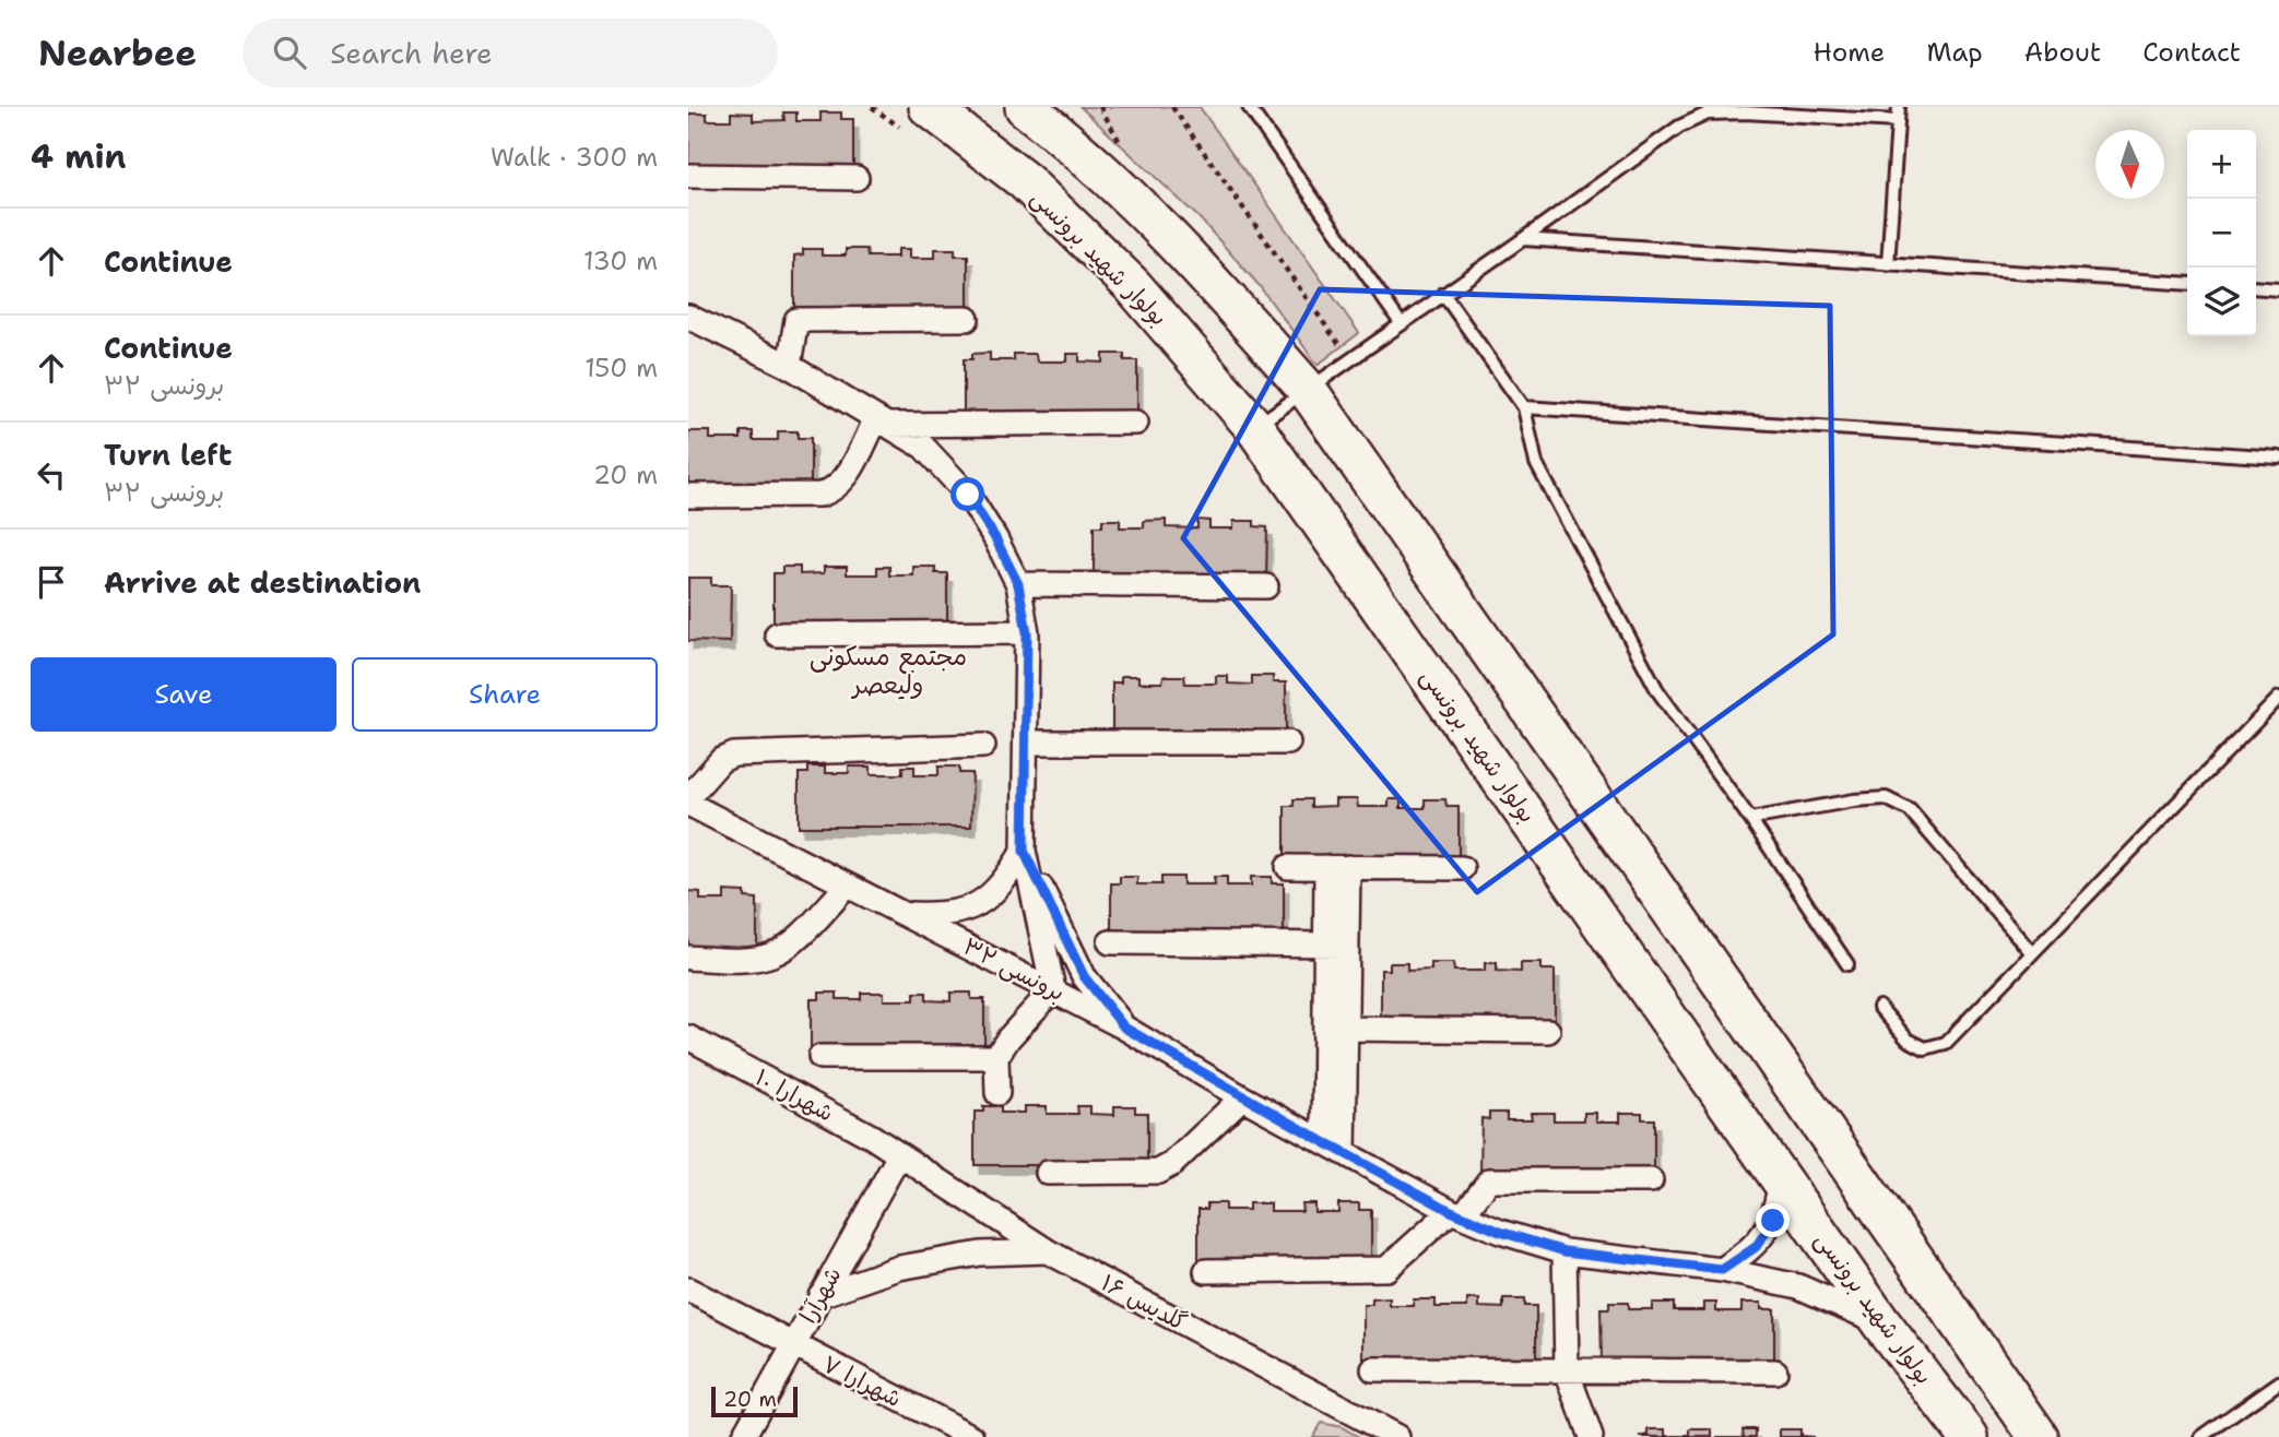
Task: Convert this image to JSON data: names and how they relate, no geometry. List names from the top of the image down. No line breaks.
{"streets":{"main road":["بولوار شهید برونسی"],"street":["برونسی ۳۲","شهرارا ۱۰","شهرآرا","گلدیس ۱۶","شهرارا ۷"]},"crossings":[["بولوار شهید برونسی","برونسی ۳۲"],["شهرارا ۱۰","شهرآرا"],["شهرارا ۱۰","گلدیس ۱۶"],["شهرآرا","گلدیس ۱۶"],["شهرآرا","شهرارا ۷"]],"districts":["مجتمع مسکونی ولیعصر"],"scale_bar":"20 m","north":"bottom","page":{"header":"Nearbee","search":"Search here","nav":["Home","Map","About","Contact"],"heading":["4 min","Walk · 300 m"],"map_buttons":["+","−"],"list":[["Continue","130 m"],["Continue","برونسی ۳۲","150 m"],["Turn left","برونسی ۳۲","20 m"],"Arrive at destination"],"buttons":["Save","Share"],"scale":"20 m"}}
